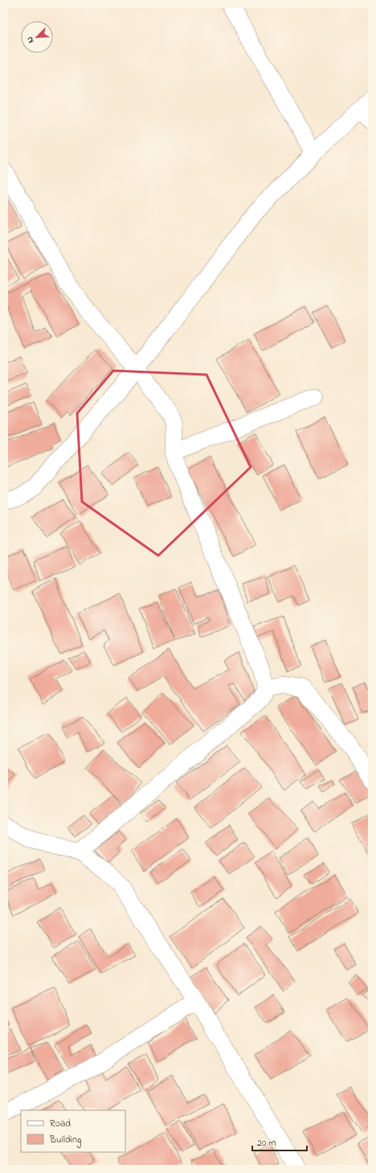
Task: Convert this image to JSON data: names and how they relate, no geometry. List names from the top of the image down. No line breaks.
{"legend":["Road","Building"],"scale_bar":"20 m","north":"bottom left"}
